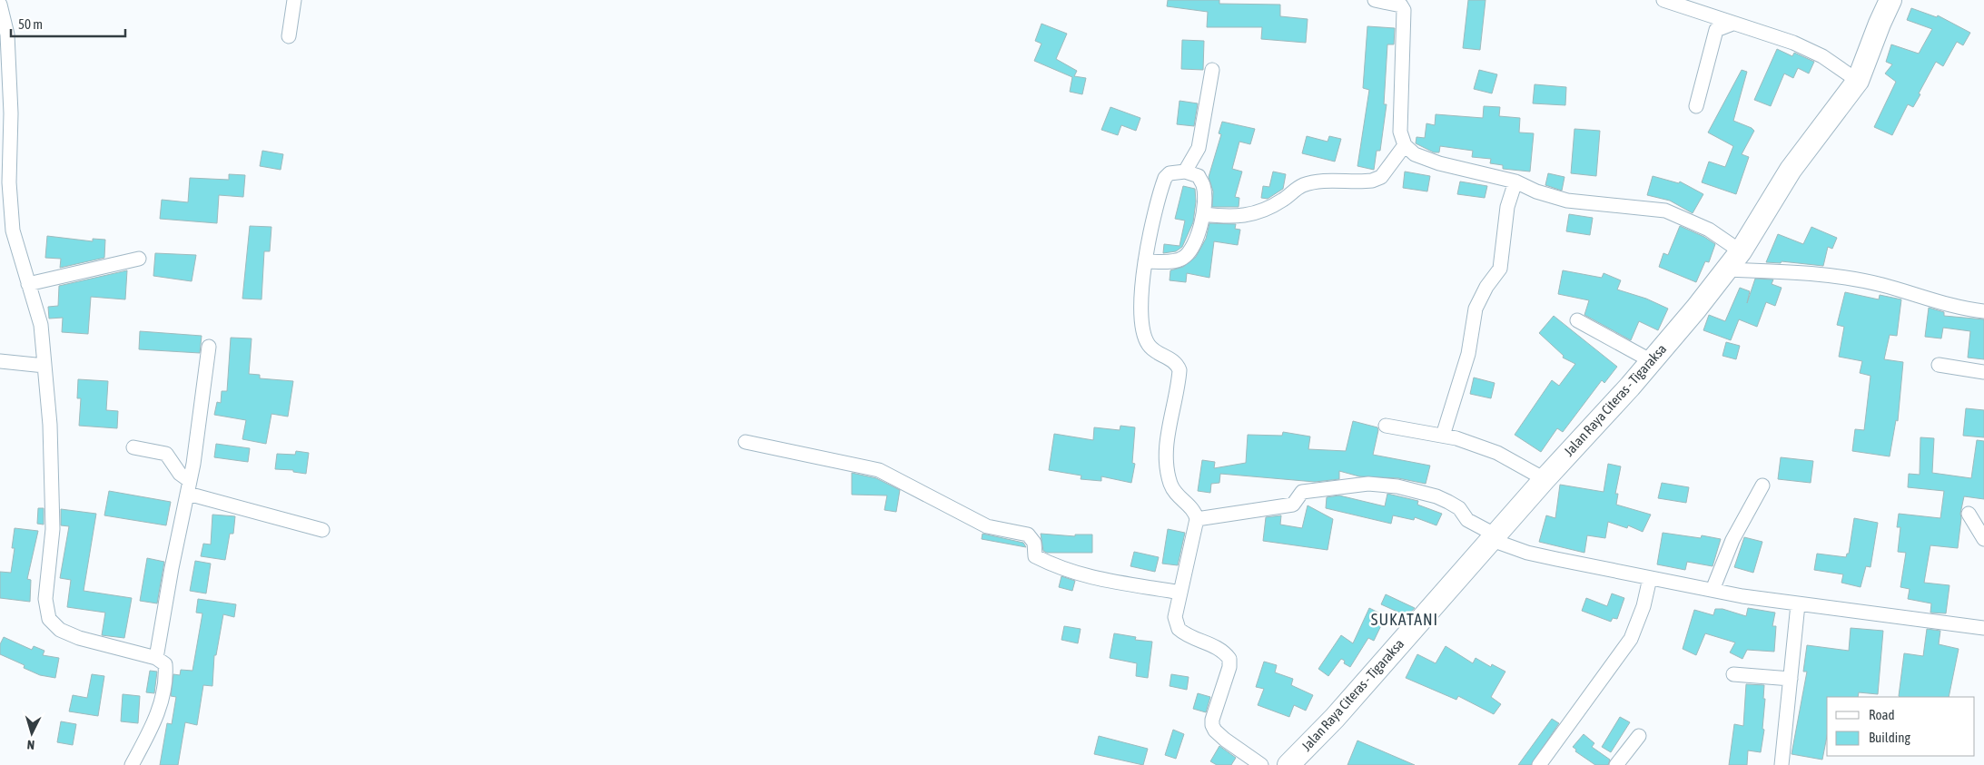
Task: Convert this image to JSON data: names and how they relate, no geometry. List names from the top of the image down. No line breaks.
{"streets":{"main road":["Jalan Raya Citeras - Tigaraksa"]},"districts":["SUKATANI"],"legend":["Road","Building"],"scale_bar":"50 m","north":"bottom"}
